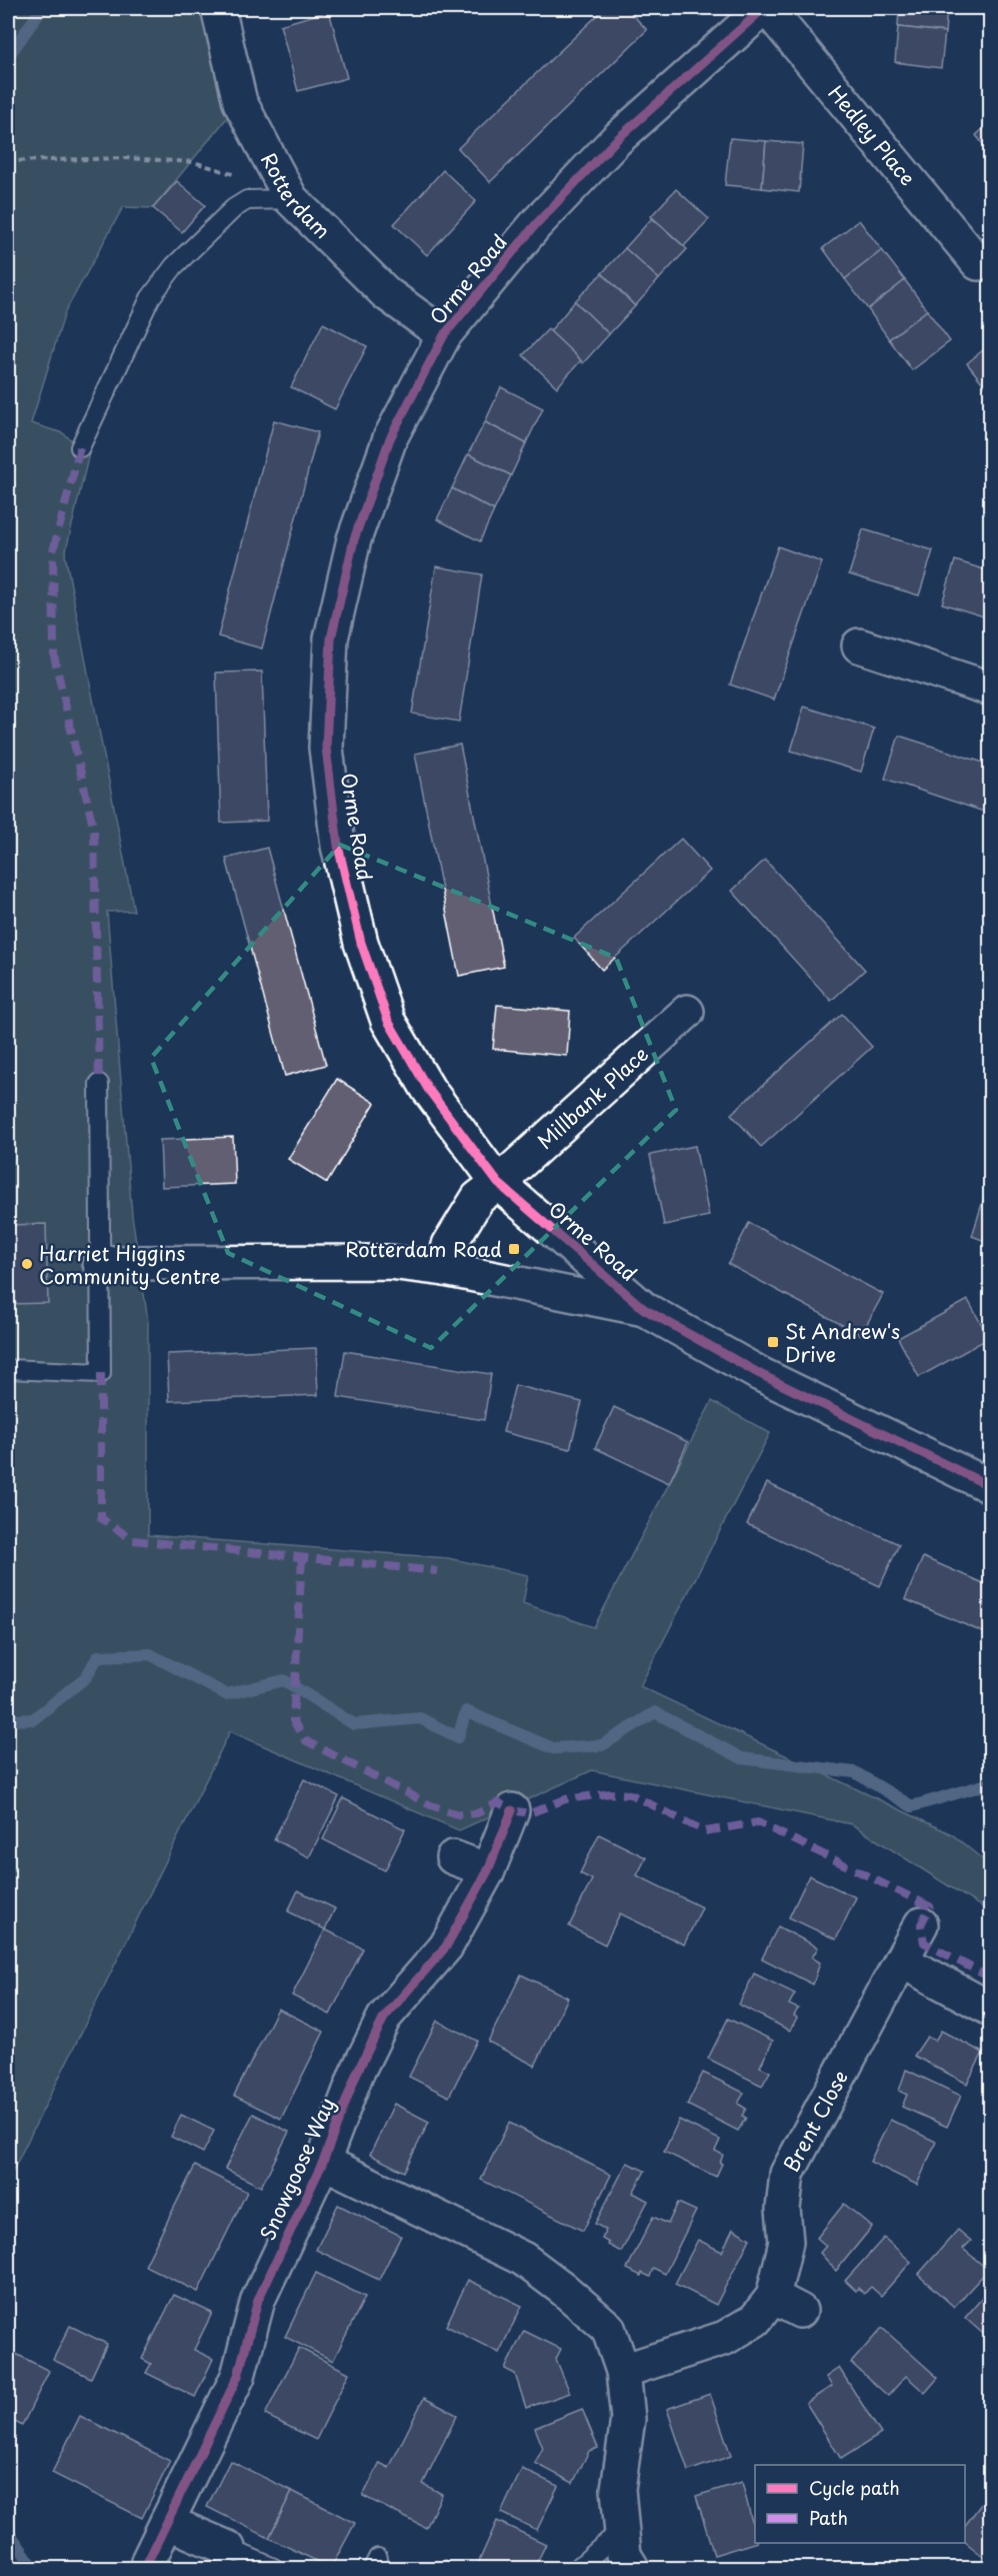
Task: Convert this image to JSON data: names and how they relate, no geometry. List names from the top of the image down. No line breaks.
{"streets":{"street":["Hedley Place","Rotterdam","Orme Road","Millbank Place","Brent Close","Snowgoose Way"]},"crossings":[["Hedley Place","Orme Road"],["Rotterdam","Orme Road"],["Orme Road","Millbank Place"],["Brent Close","Snowgoose Way"]],"places":{"transit":["Rotterdam Road","St Andrew's Drive"],"other":["Harriet Higgins Community Centre"]},"legend":["Cycle path","Path"]}
